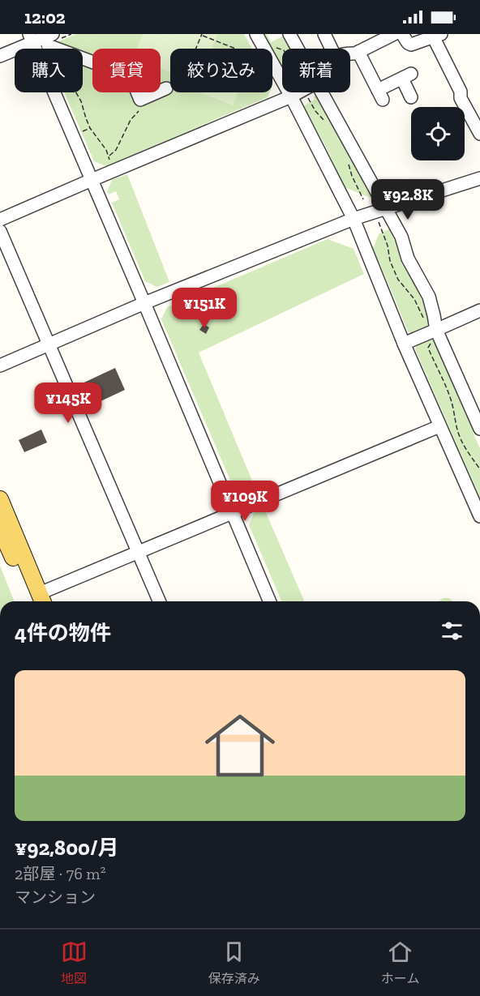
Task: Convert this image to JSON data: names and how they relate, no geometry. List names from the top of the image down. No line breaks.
{"page":{"status":"12:02","chip":["購入","賃貸","絞り込み","新着"],"price":["¥92.8K","¥151K","¥145K","¥109K"],"heading":"4件の物件","list":[{"name":"¥92,800/月","note":"2部屋 · 76 m² · マンション"}],"tabs":["地図","保存済み","ホーム"]}}
